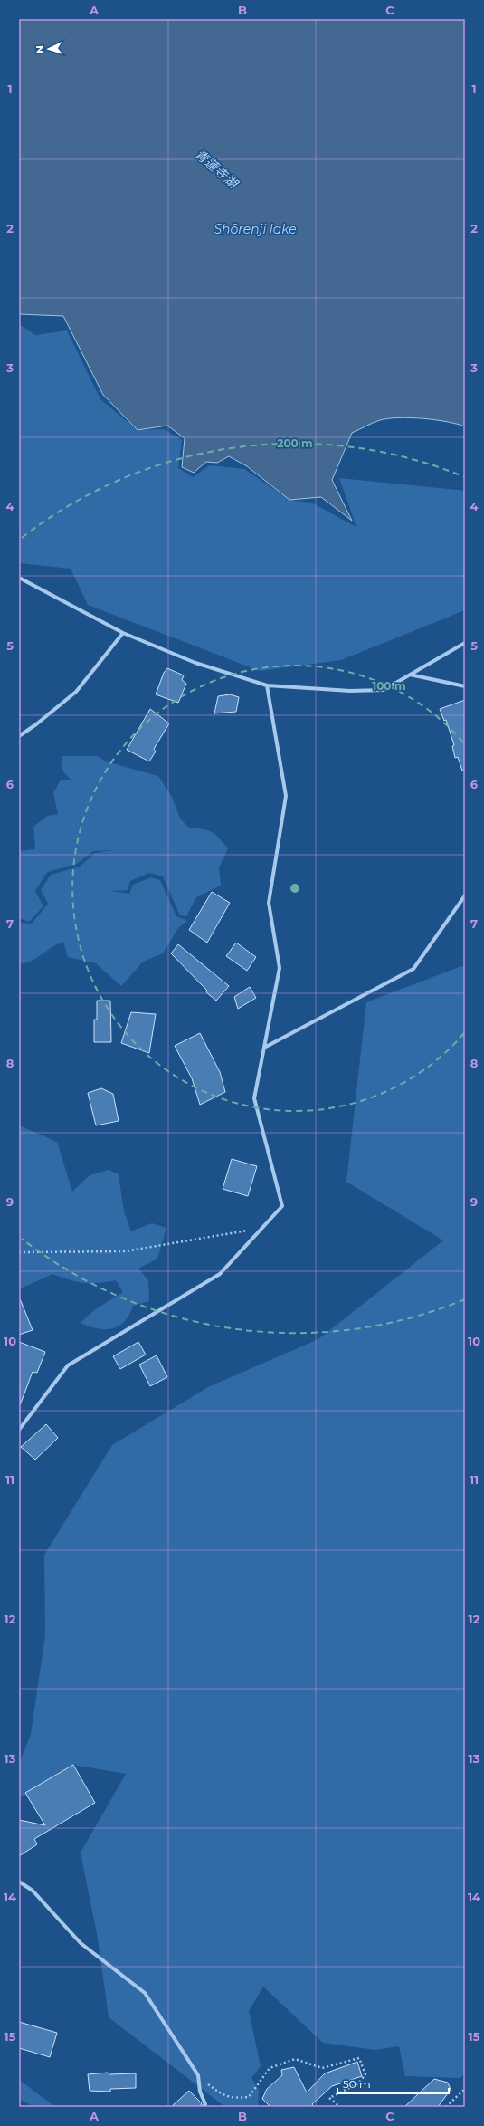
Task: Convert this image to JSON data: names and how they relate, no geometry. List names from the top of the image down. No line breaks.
{"water":["青蓮寺湖","Shōrenji lake"],"scale_bar":"50 m","north":"left","grid":{"columns":["A","B","C"],"rows":["1","2","3","4","5","6","7","8","9","10","11","12","13","14","15"]},"rings":["200 m","100 m"]}
